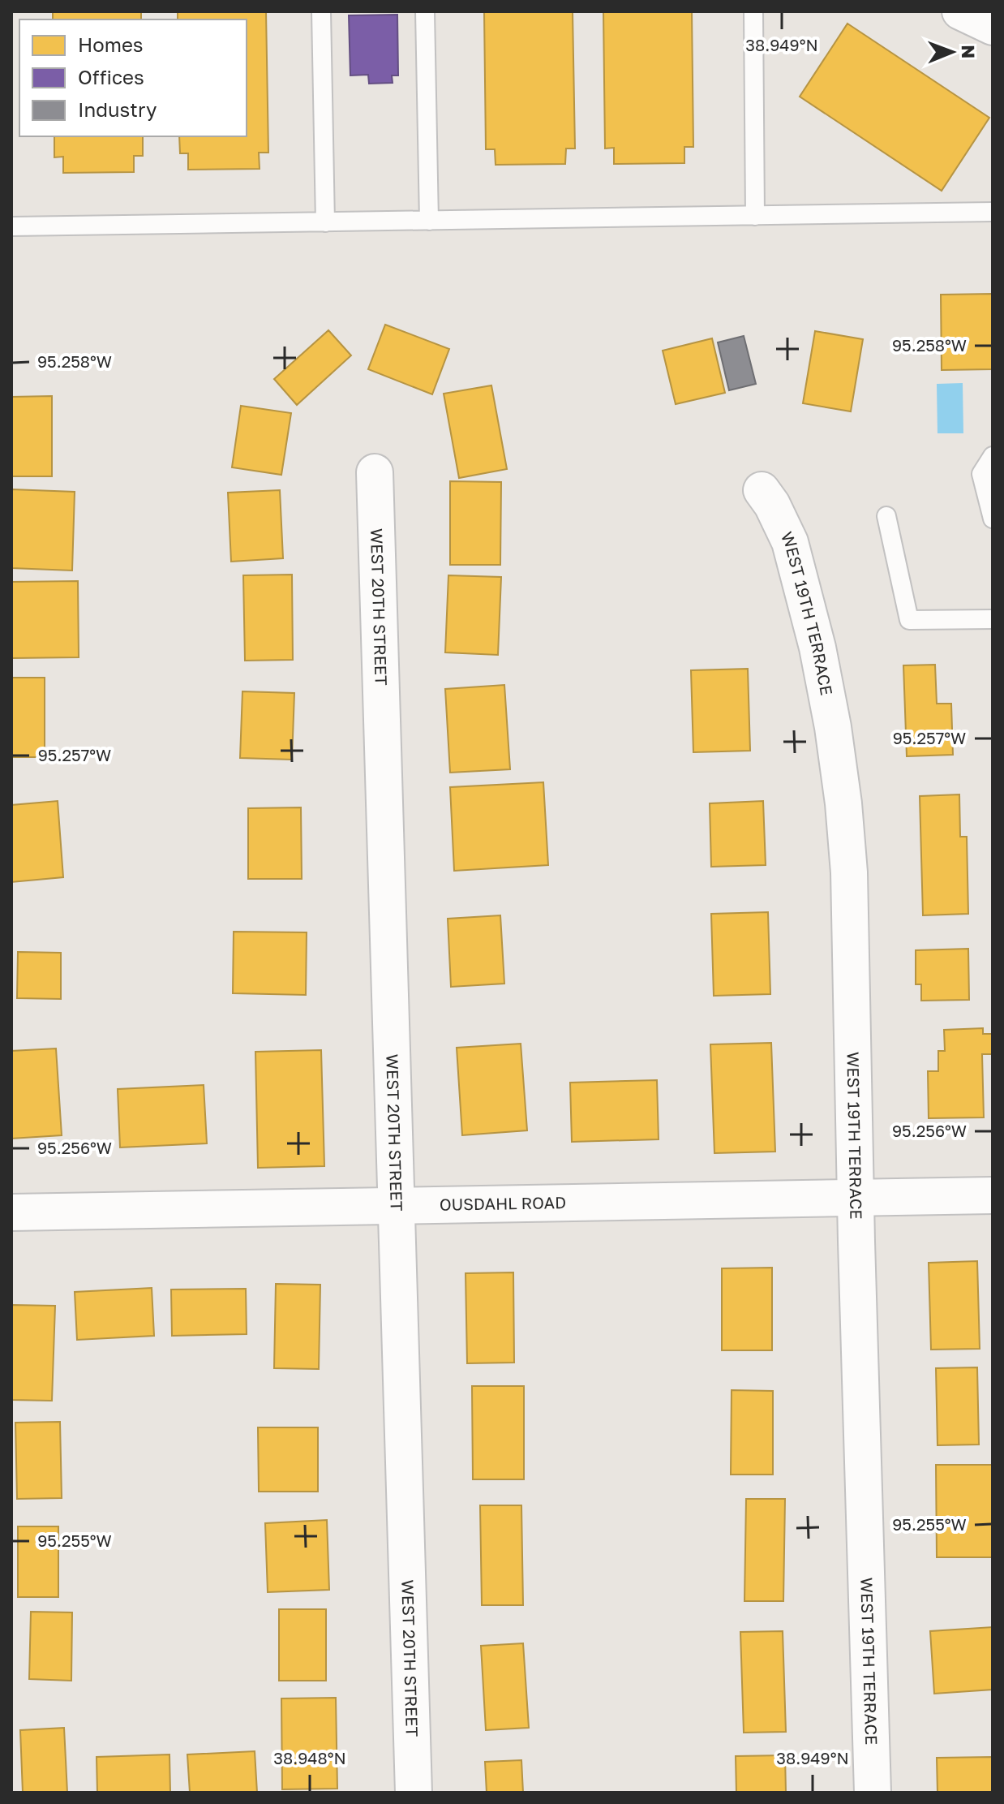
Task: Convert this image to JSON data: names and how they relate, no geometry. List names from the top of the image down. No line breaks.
{"streets":{"street":["WEST 20TH STREET","WEST 19TH TERRACE","OUSDAHL ROAD"]},"crossings":[["WEST 20TH STREET","OUSDAHL ROAD"],["WEST 19TH TERRACE","OUSDAHL ROAD"]],"legend":["Homes","Offices","Industry"],"north":"right","coordinates":["38.949°N","95.258°W","95.257°W","95.256°W","95.255°W","38.948°N"]}
